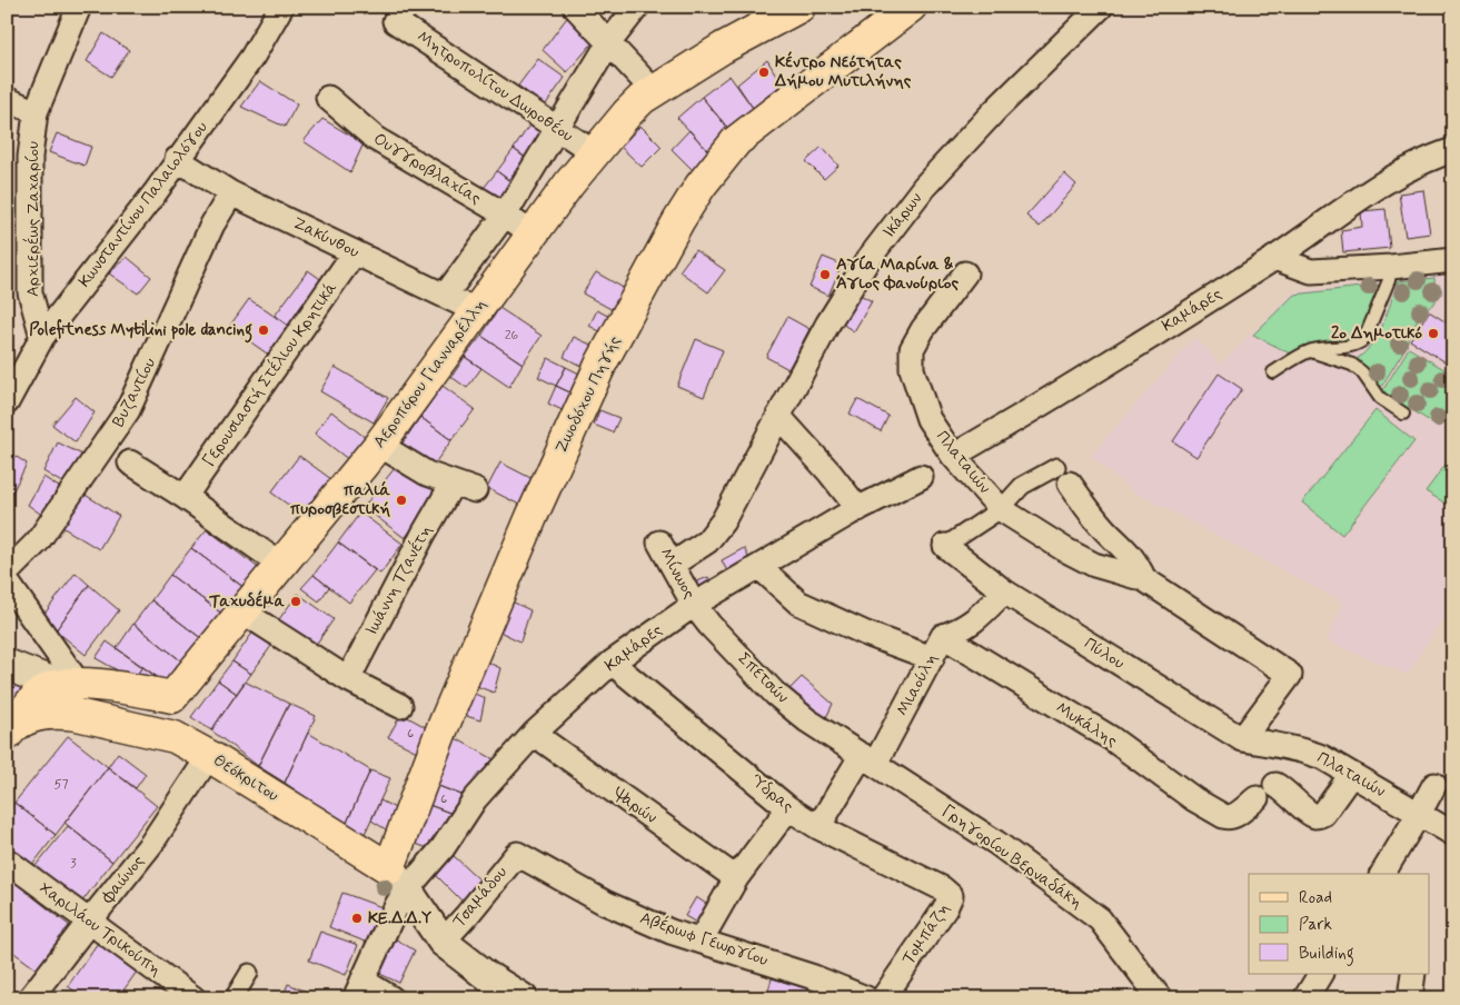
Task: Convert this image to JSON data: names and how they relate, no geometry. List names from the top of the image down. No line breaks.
{"streets":{"main road":["Αεροπόρου Γιανναρέλλη","Ζωοδόχου Πηγής","Θεόκριτου"],"street":["Μητροπολίτου Δωροθέου","Ουγγροβλαχίας","Κωνσταντίνου Παλαιολόγου","Ικάρων","Αρχιερέως Ζαχαρίου","Ζακύνθου","Καμάρες","Γερουσιαστή Στέλιου Κρητικά","Βυζαντίου","Πλαταιών","Μίνωος","Ιωάννη Τζανέτη","Πύλου","Σπετσών","Μιαούλη","Μυκάλης","Ύδρας","Ψαρών","Γρηγορίου Βερναδάκη","Φαώνος","Τσαμάδου","Χαριλάου Τρικούπη","Τομπάζη","Αβέρωφ Γεωργίου"]},"crossings":[["Μητροπολίτου Δωροθέου","Αεροπόρου Γιανναρέλλη"],["Ουγγροβλαχίας","Αεροπόρου Γιανναρέλλη"],["Κωνσταντίνου Παλαιολόγου","Αρχιερέως Ζαχαρίου"],["Κωνσταντίνου Παλαιολόγου","Ζακύνθου"],["Ικάρων","Μίνωος"],["Ζακύνθου","Αεροπόρου Γιανναρέλλη"],["Ζακύνθου","Γερουσιαστή Στέλιου Κρητικά"],["Ζακύνθου","Βυζαντίου"],["Καμάρες","Ζωοδόχου Πηγής"],["Καμάρες","Πλαταιών"],["Καμάρες","Μίνωος"],["Καμάρες","Σπετσών"],["Καμάρες","Θεόκριτου"],["Καμάρες","Ύδρας"],["Καμάρες","Ψαρών"],["Αεροπόρου Γιανναρέλλη","Ιωάννη Τζανέτη"],["Ζωοδόχου Πηγής","Θεόκριτου"],["Πλαταιών","Πύλου"],["Πλαταιών","Μυκάλης"],["Μίνωος","Σπετσών"],["Πύλου","Μιαούλη"],["Σπετσών","Γρηγορίου Βερναδάκη"],["Μιαούλη","Μυκάλης"],["Μιαούλη","Ύδρας"],["Μιαούλη","Γρηγορίου Βερναδάκη"],["Θεόκριτου","Φαώνος"],["Θεόκριτου","Τσαμάδου"],["Ύδρας","Τομπάζη"],["Φαώνος","Χαριλάου Τρικούπη"],["Τσαμάδου","Αβέρωφ Γεωργίου"]],"places":["Κέντρο Νεότητας Δήμου Μυτιλήνης","Αγία Μαρίνα & Άγιος Φανούριος","Polefitness Mytilini pole dancing","2ο Δημοτικό","παλιά πυροσβεστική","Ταχυδέμα","ΚΕ.Δ.Δ.Υ"],"house_numbers":["26","6","57","6","3"],"legend":["Road","Park","Building"]}
